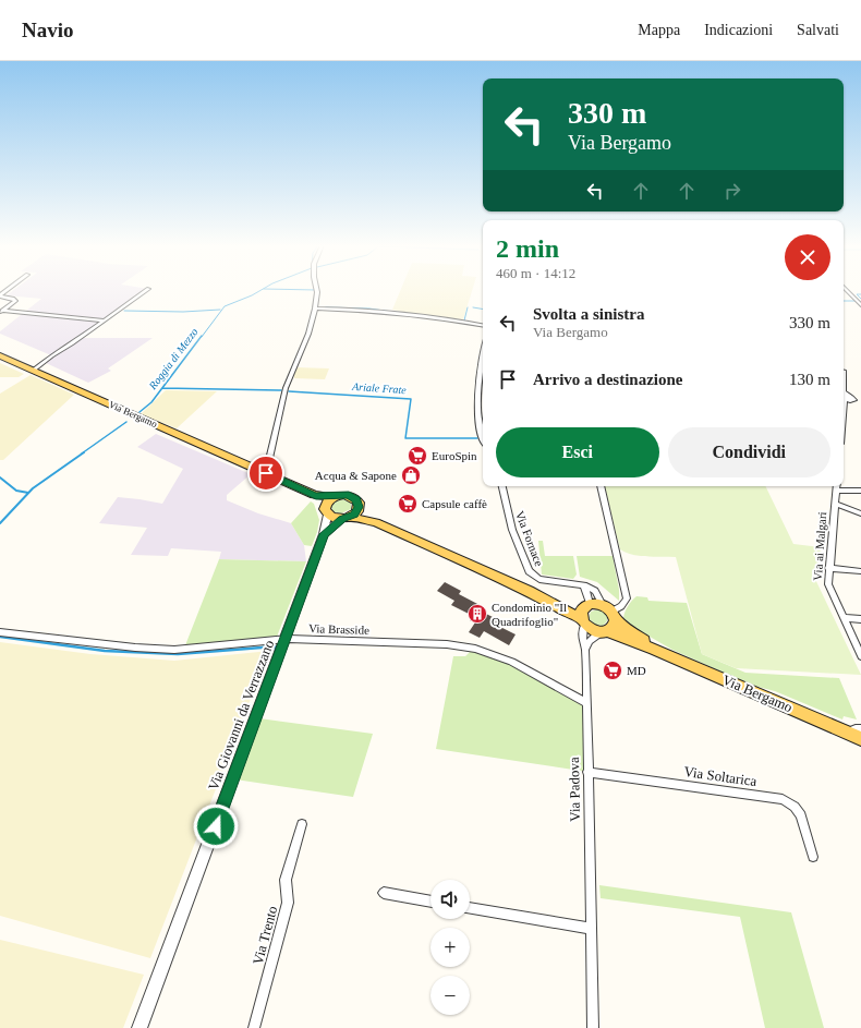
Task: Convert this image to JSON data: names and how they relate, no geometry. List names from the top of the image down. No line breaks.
{"streets":{"main road":["Via Bergamo"],"street":["Via Fornace","Via ai Malgari","Via Brasside","Via Giovanni da Verrazzano","Via Soltarica","Via Padova","Via Trento"]},"crossings":[["Via Bergamo","Via Giovanni da Verrazzano"],["Via Bergamo","Via Padova"],["Via Brasside","Via Giovanni da Verrazzano"],["Via Brasside","Via Padova"],["Via Soltarica","Via Padova"]],"water":["Roggia di Mezzo","Ariale Frate"],"places":{"supermarket":["EuroSpin","Capsule caffè","MD"],"shop":["Acqua & Sapone"],"building":["Condominio \"Il Quadrifoglio\""]},"page":{"header":"Navio","nav":["Mappa","Indicazioni","Salvati"],"turn":["330 m","Via Bergamo"],"heading":["2 min","460 m · 14:12"],"list":[{"name":"Svolta a sinistra","note":"Via Bergamo","value":"330 m"},{"name":"Arrivo a destinazione","value":"130 m"}],"buttons":["Esci","Condividi"],"map_buttons":["+","−"]}}
